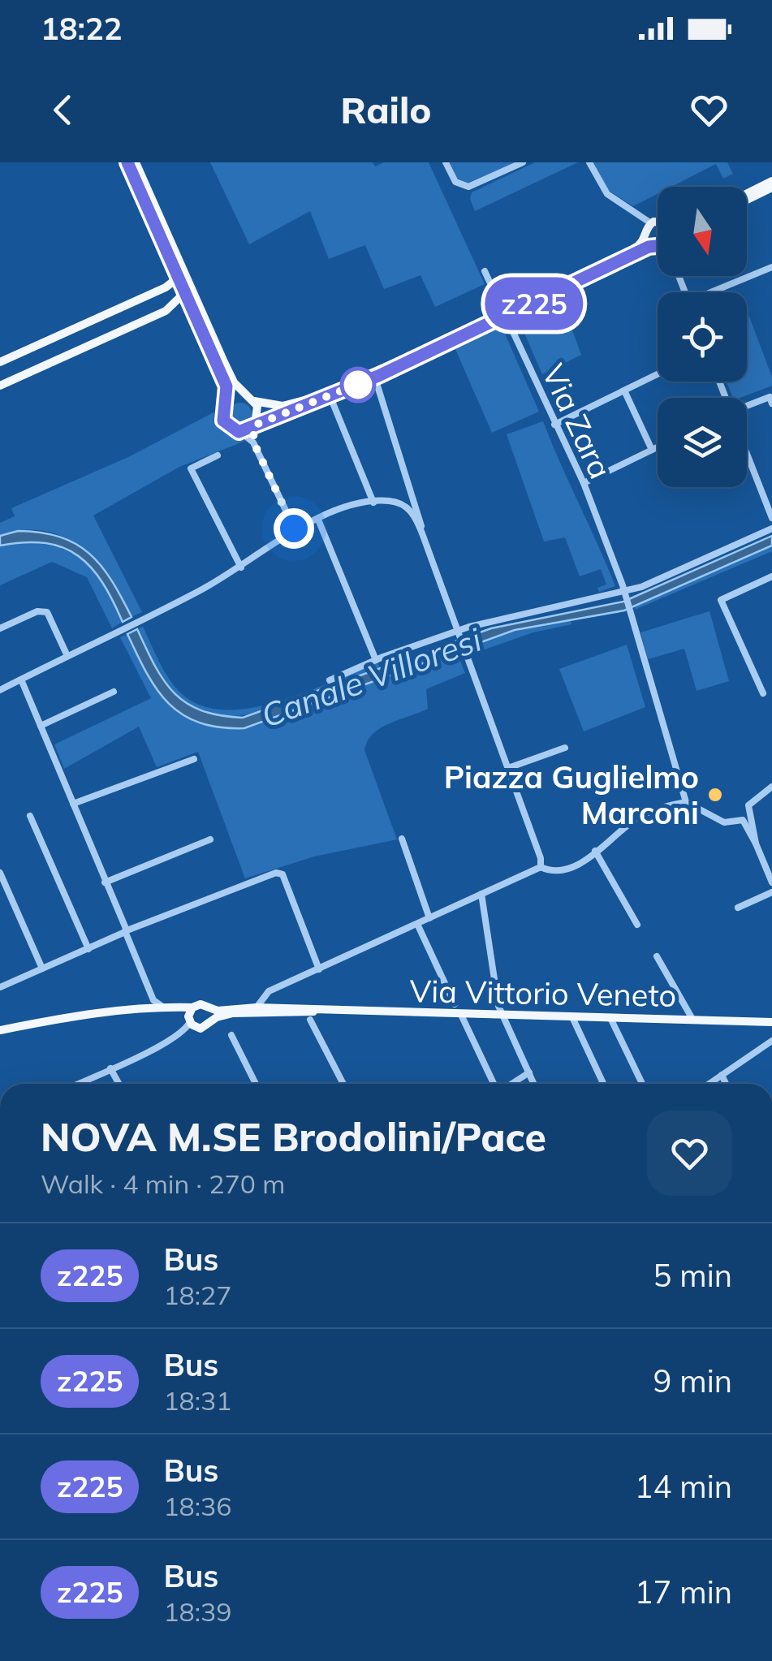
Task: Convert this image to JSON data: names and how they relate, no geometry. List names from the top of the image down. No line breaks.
{"streets":{"main road":["Via Vittorio Veneto"],"street":["Via Zara"]},"water":["Canale Villoresi"],"places":["Piazza Guglielmo Marconi"],"lines":["bus line z225"],"north":"bottom","page":{"status":"18:22","header":"Railo","on_map":"z225","heading":["NOVA M.SE Brodolini/Pace","Walk · 4 min · 270 m"],"list":[{"mark":"z225","name":"Bus","note":"18:27","value":"5 min"},{"mark":"z225","name":"Bus","note":"18:31","value":"9 min"},{"mark":"z225","name":"Bus","note":"18:36","value":"14 min"},{"mark":"z225","name":"Bus","note":"18:39","value":"17 min"}]}}
